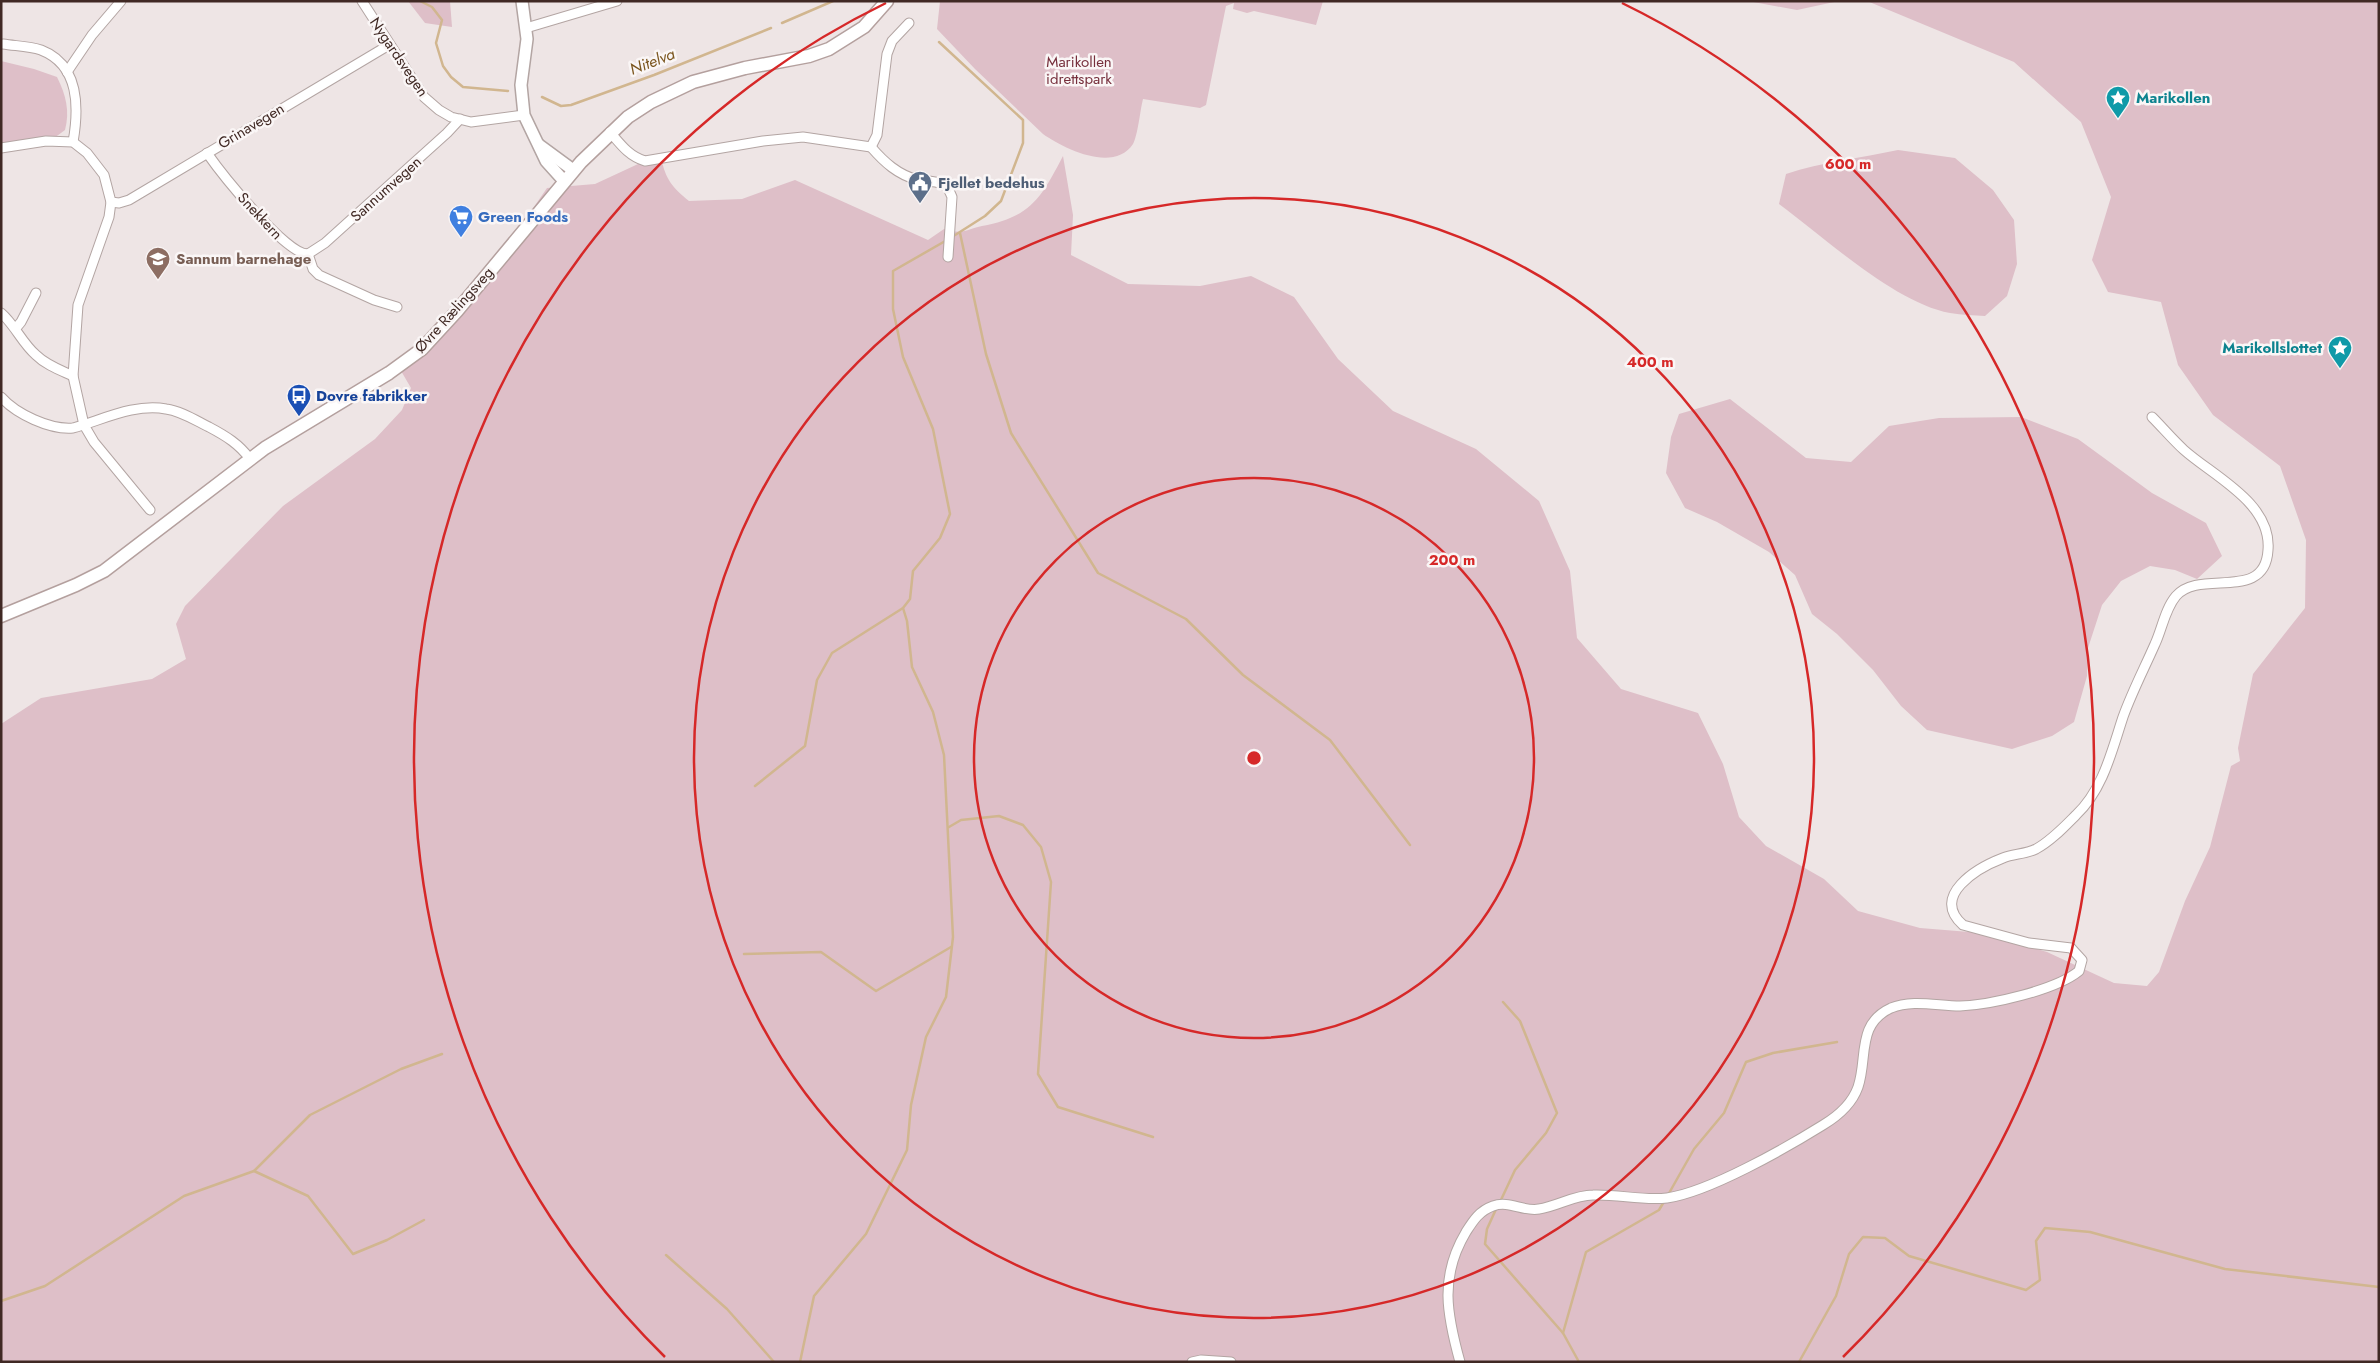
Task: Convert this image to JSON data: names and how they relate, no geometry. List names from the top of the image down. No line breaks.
{"streets":{"main road":["Øvre Rælingsveg"],"street":["Nygardsvegen","Grinavegen","Sannumvegen","Snekkern"]},"crossings":[["Nygardsvegen","Grinavegen"],["Nygardsvegen","Sannumvegen"],["Grinavegen","Snekkern"],["Sannumvegen","Snekkern"]],"water":["Nitelva"],"parks":["Marikollen idrettspark"],"places":{"place":["Marikollen","Marikollslottet"],"public building":["Fjellet bedehus"],"supermarket":["Green Foods"],"school or university":["Sannum barnehage"],"bus stop":["Dovre fabrikker"]},"rings":["600 m","400 m","200 m"]}
